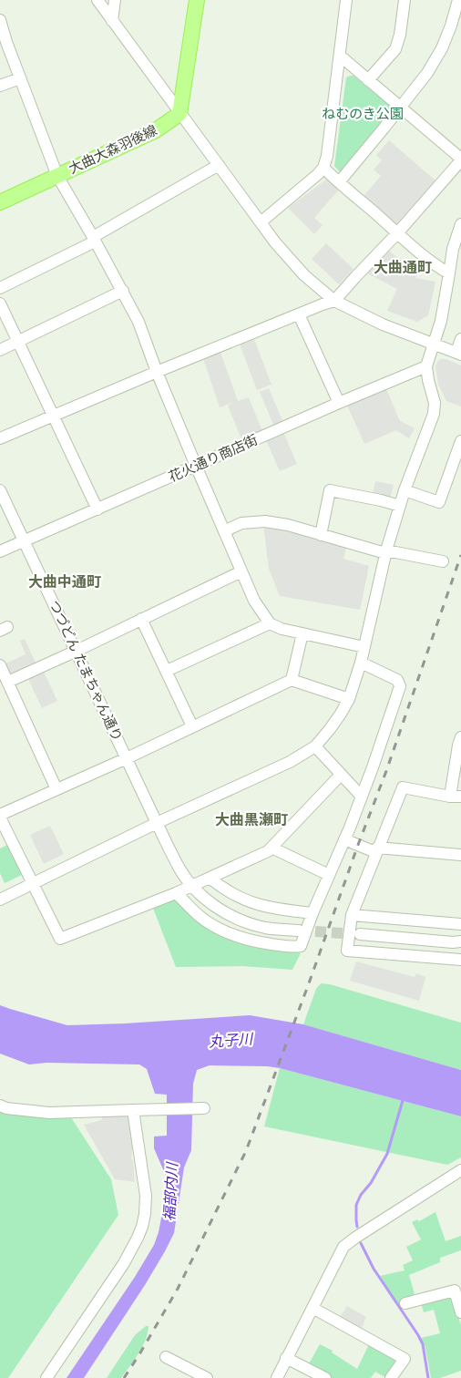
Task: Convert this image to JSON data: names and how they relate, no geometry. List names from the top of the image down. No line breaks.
{"streets":{"main road":["大曲大森羽後線"],"street":["花火通り商店街","つづどん たまちゃん通り"]},"crossings":[["花火通り商店街","つづどん たまちゃん通り"]],"districts":["大曲通町","大曲中通町","大曲黒瀬町"],"water":["丸子川","福部内川"],"parks":["ねむのき公園"]}
